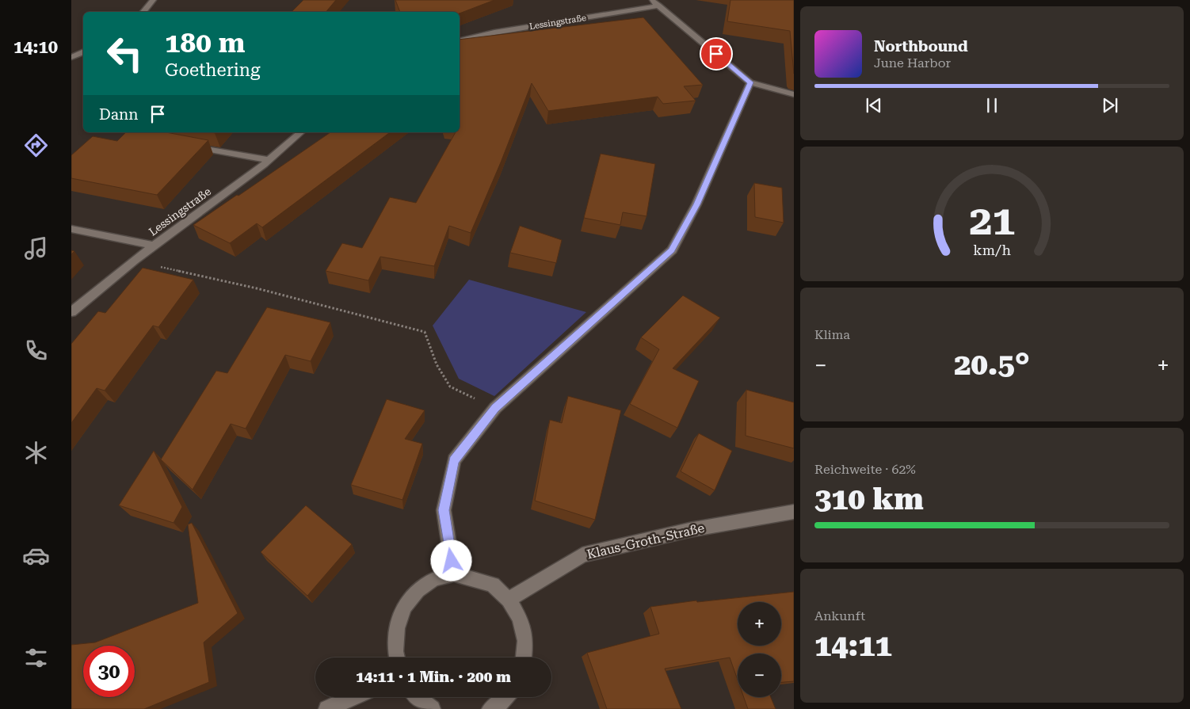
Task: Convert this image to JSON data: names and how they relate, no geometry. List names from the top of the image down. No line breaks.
{"streets":{"street":["Lessingstraße","Klaus-Groth-Straße"]},"page":{"tabs":"14:10","turn":["180 m","Goethering"],"song":["Northbound","June Harbor"],"then":"Dann","tile":["Klima",["Reichweite · 62%","310 km"],["Ankunft","14:11"]],"heat":["−","20.5°","+"],"map_buttons":["+","−"],"limit":"30","trip":"14:11 · 1 Min. · 200 m","gauge":["21","km/h"]}}
